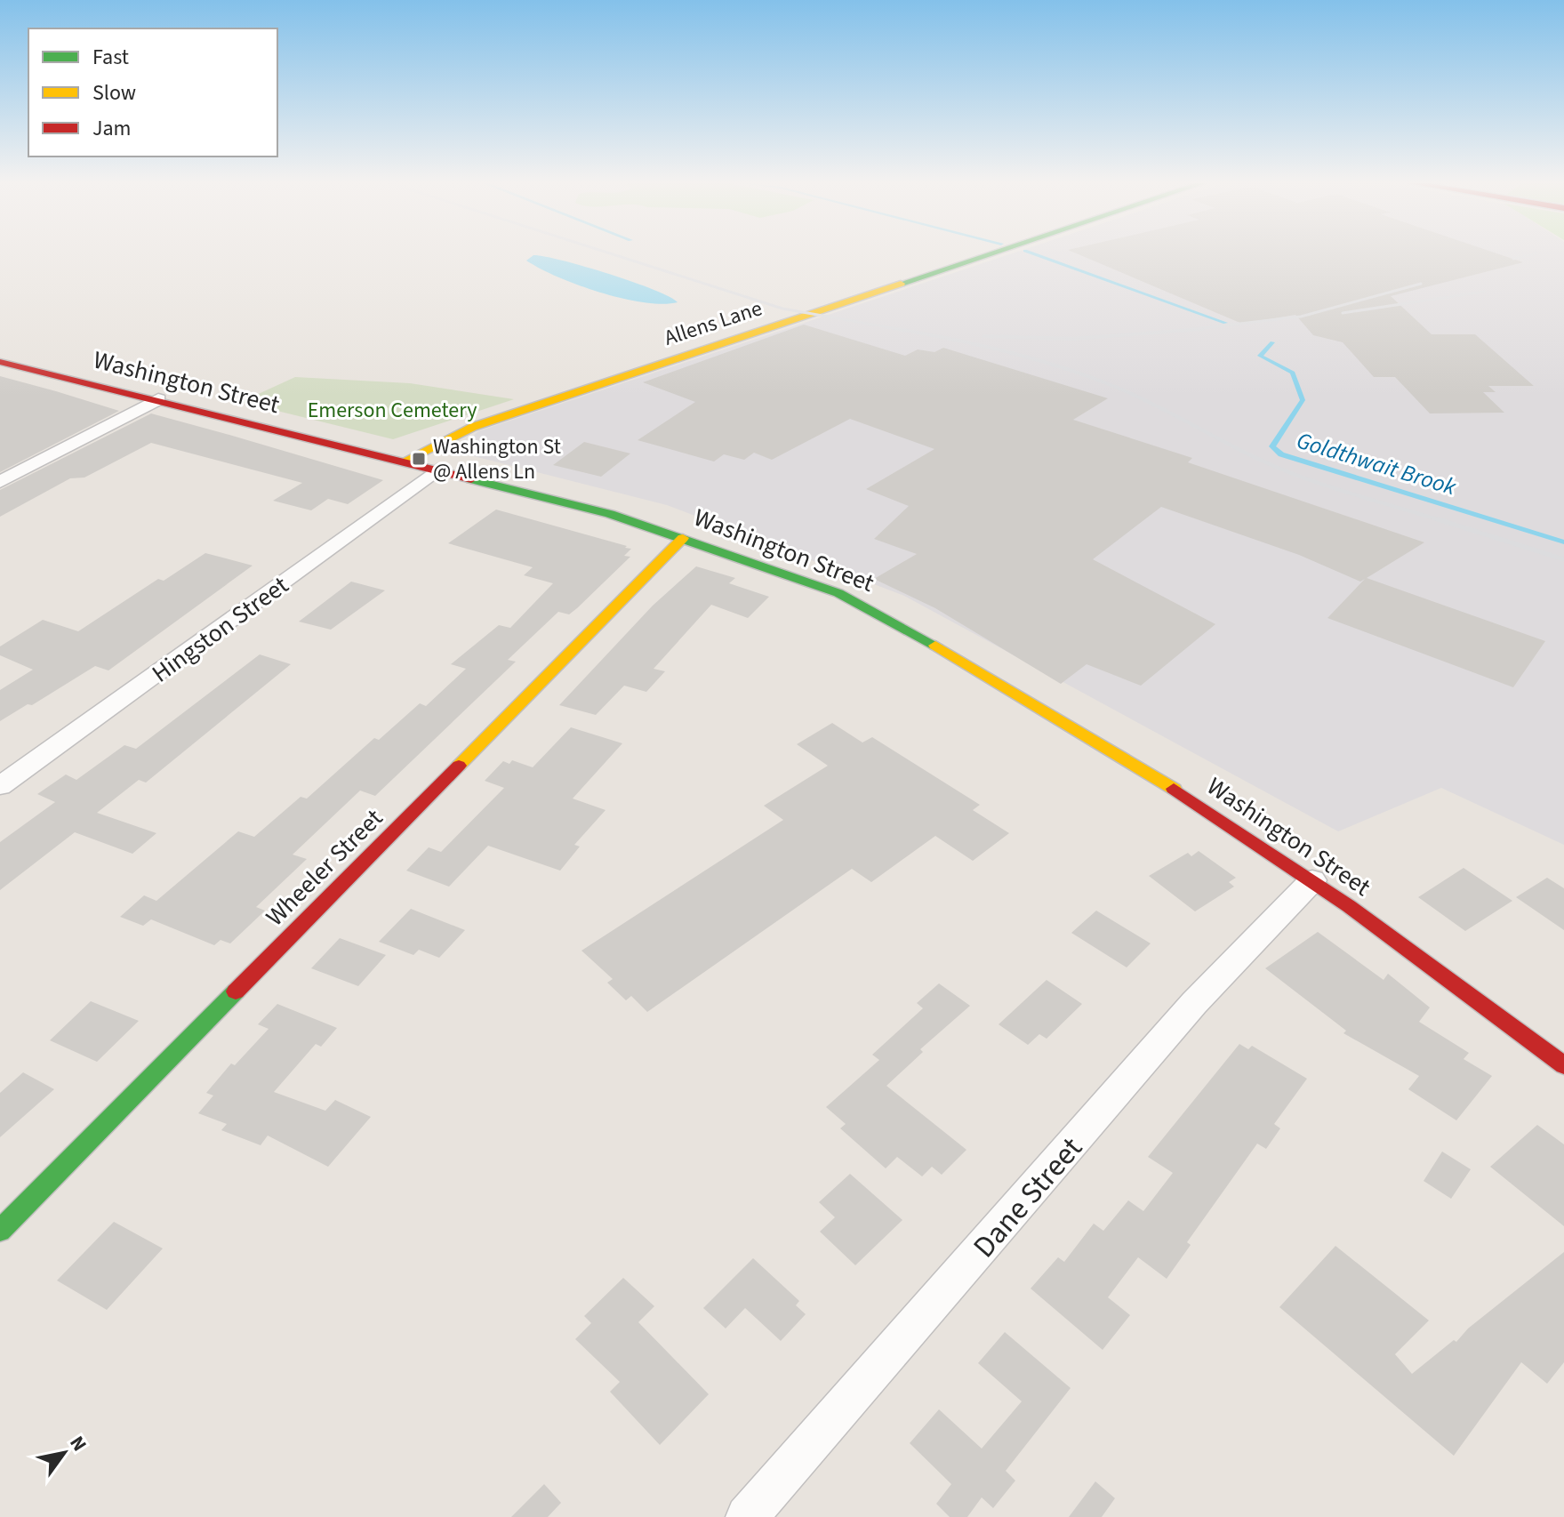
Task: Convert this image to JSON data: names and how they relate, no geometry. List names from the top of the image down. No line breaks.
{"streets":{"street":["Allens Lane","Washington Street","Hingston Street","Wheeler Street","Dane Street"]},"crossings":[["Allens Lane","Washington Street"],["Washington Street","Hingston Street"],["Washington Street","Wheeler Street"],["Washington Street","Dane Street"]],"water":["Goldthwait Brook"],"parks":["Emerson Cemetery"],"places":{"transit":["Washington St @ Allens Ln"]},"legend":["Fast","Slow","Jam"],"north":"top right"}
